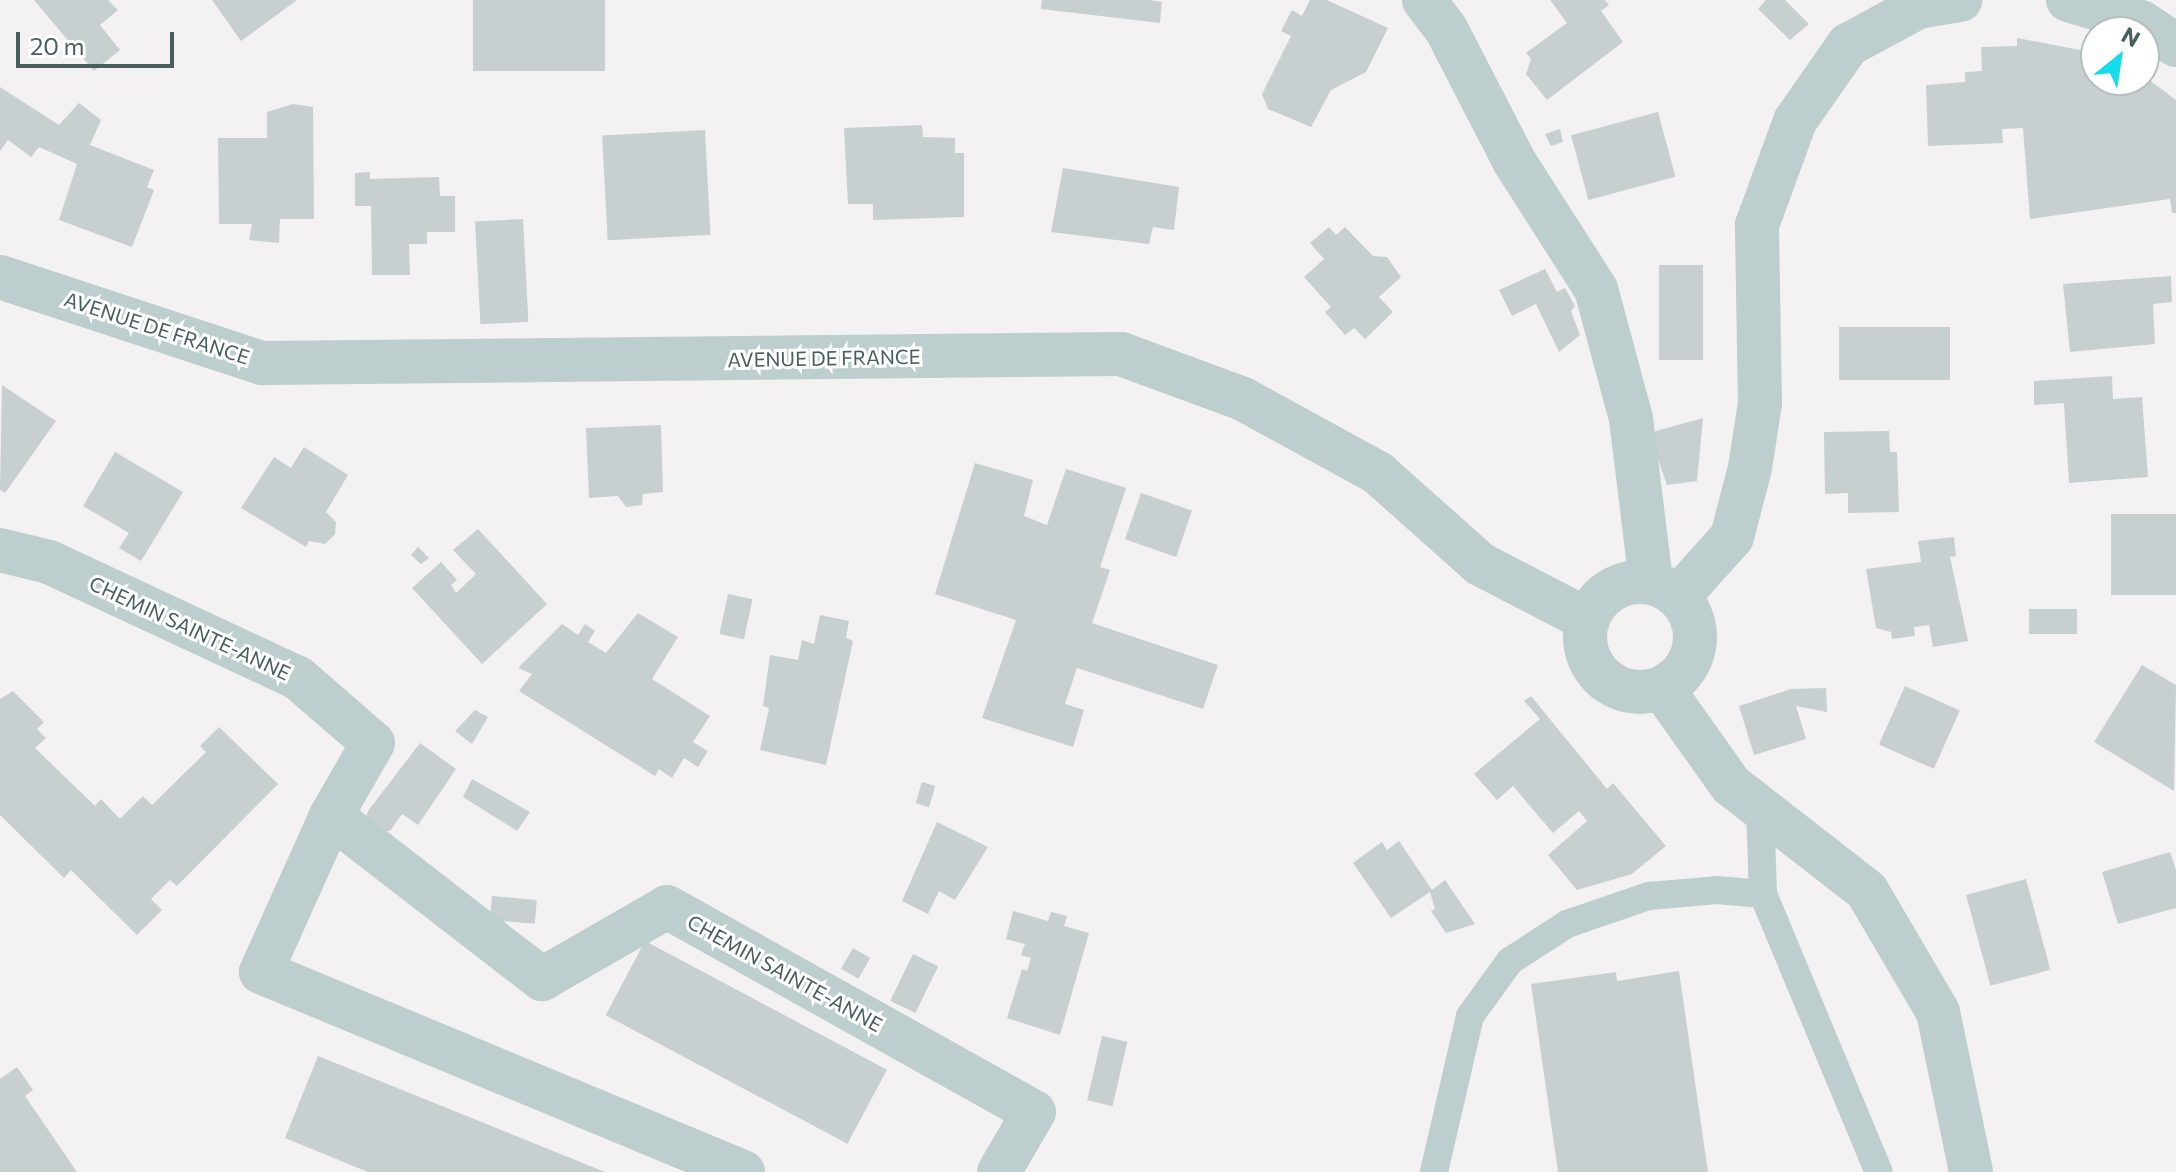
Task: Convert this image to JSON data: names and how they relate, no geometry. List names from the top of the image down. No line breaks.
{"streets":{"street":["AVENUE DE FRANCE","CHEMIN SAINTE-ANNE"]},"scale_bar":"20 m","north":"top right"}
